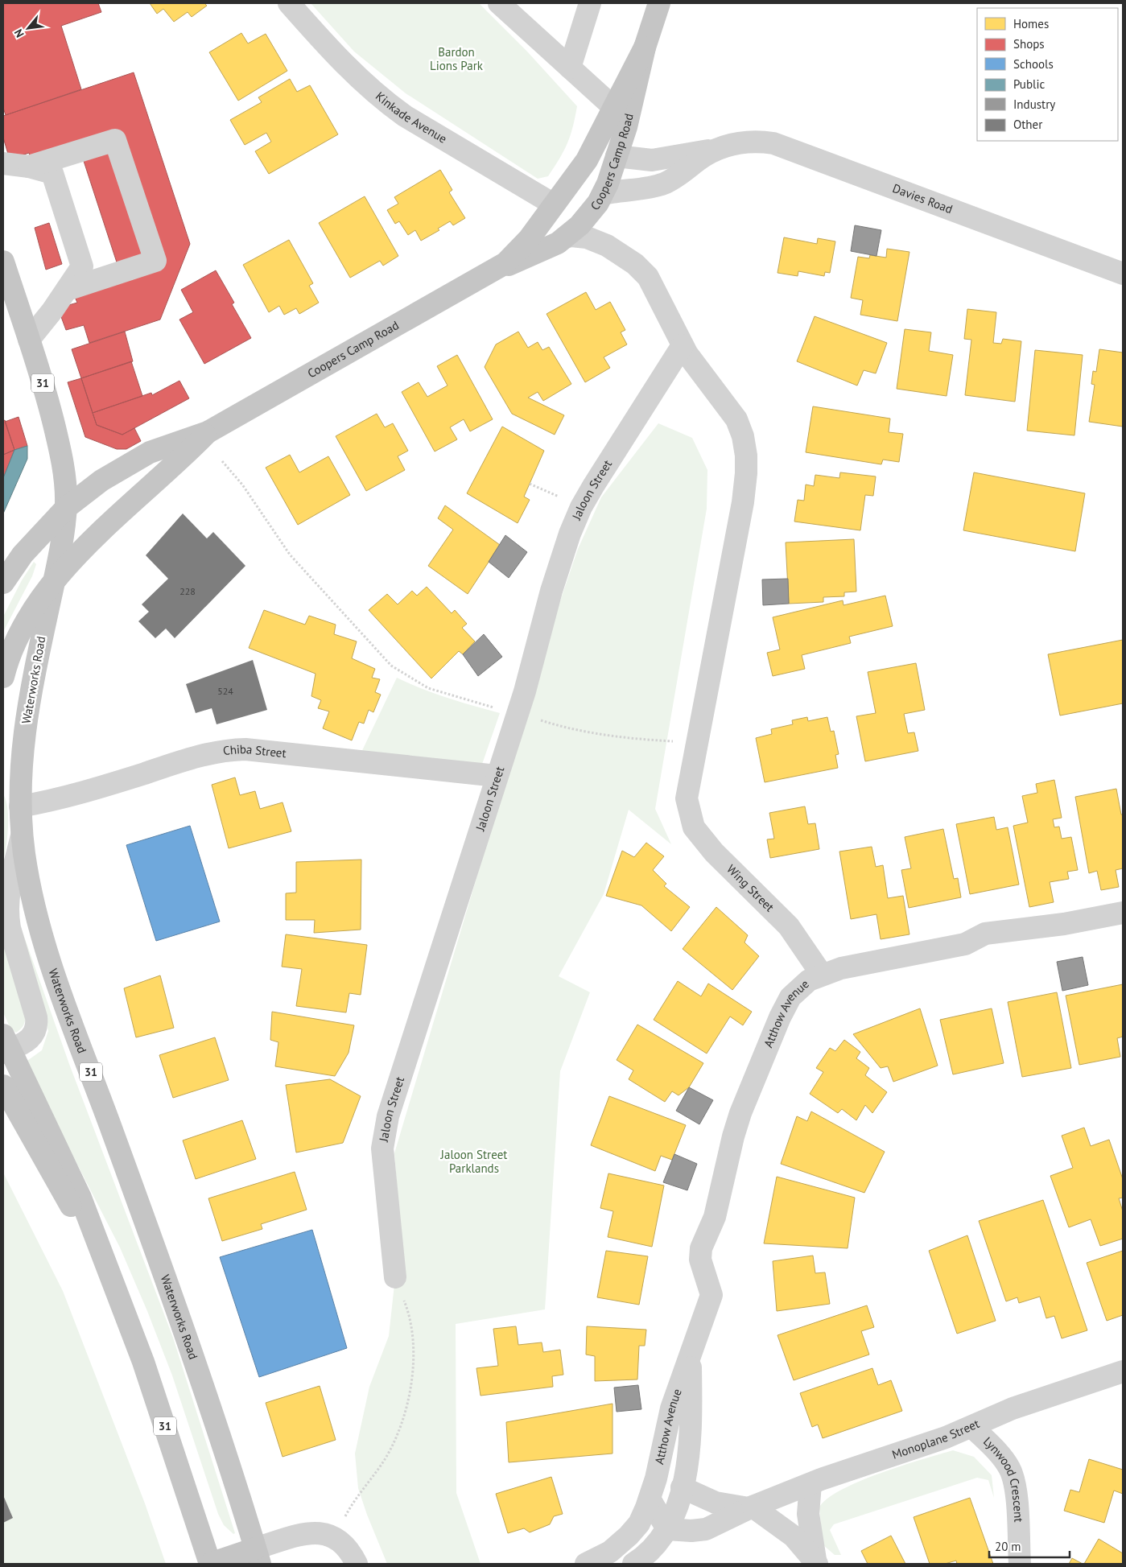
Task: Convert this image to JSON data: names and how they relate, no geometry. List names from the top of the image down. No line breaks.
{"streets":{"main road":["Coopers Camp Road","31","Waterworks Road"],"street":["Kinkade Avenue","Davies Road","Jaloon Street","Chiba Street","Wing Street","Atthow Avenue","Monoplane Street","Lynwood Crescent"]},"crossings":[["Kinkade Avenue","Coopers Camp Road"],["Coopers Camp Road","Davies Road"],["Coopers Camp Road","Waterworks Road"],["Jaloon Street","Chiba Street"],["Jaloon Street","Wing Street"],["Waterworks Road","Chiba Street"],["Wing Street","Atthow Avenue"],["Monoplane Street","Lynwood Crescent"]],"parks":["Bardon Lions Park","Jaloon Street Parklands"],"house_numbers":["228","524"],"legend":["Homes","Shops","Schools","Public","Industry","Other"],"scale_bar":"20 m","north":"bottom left"}
